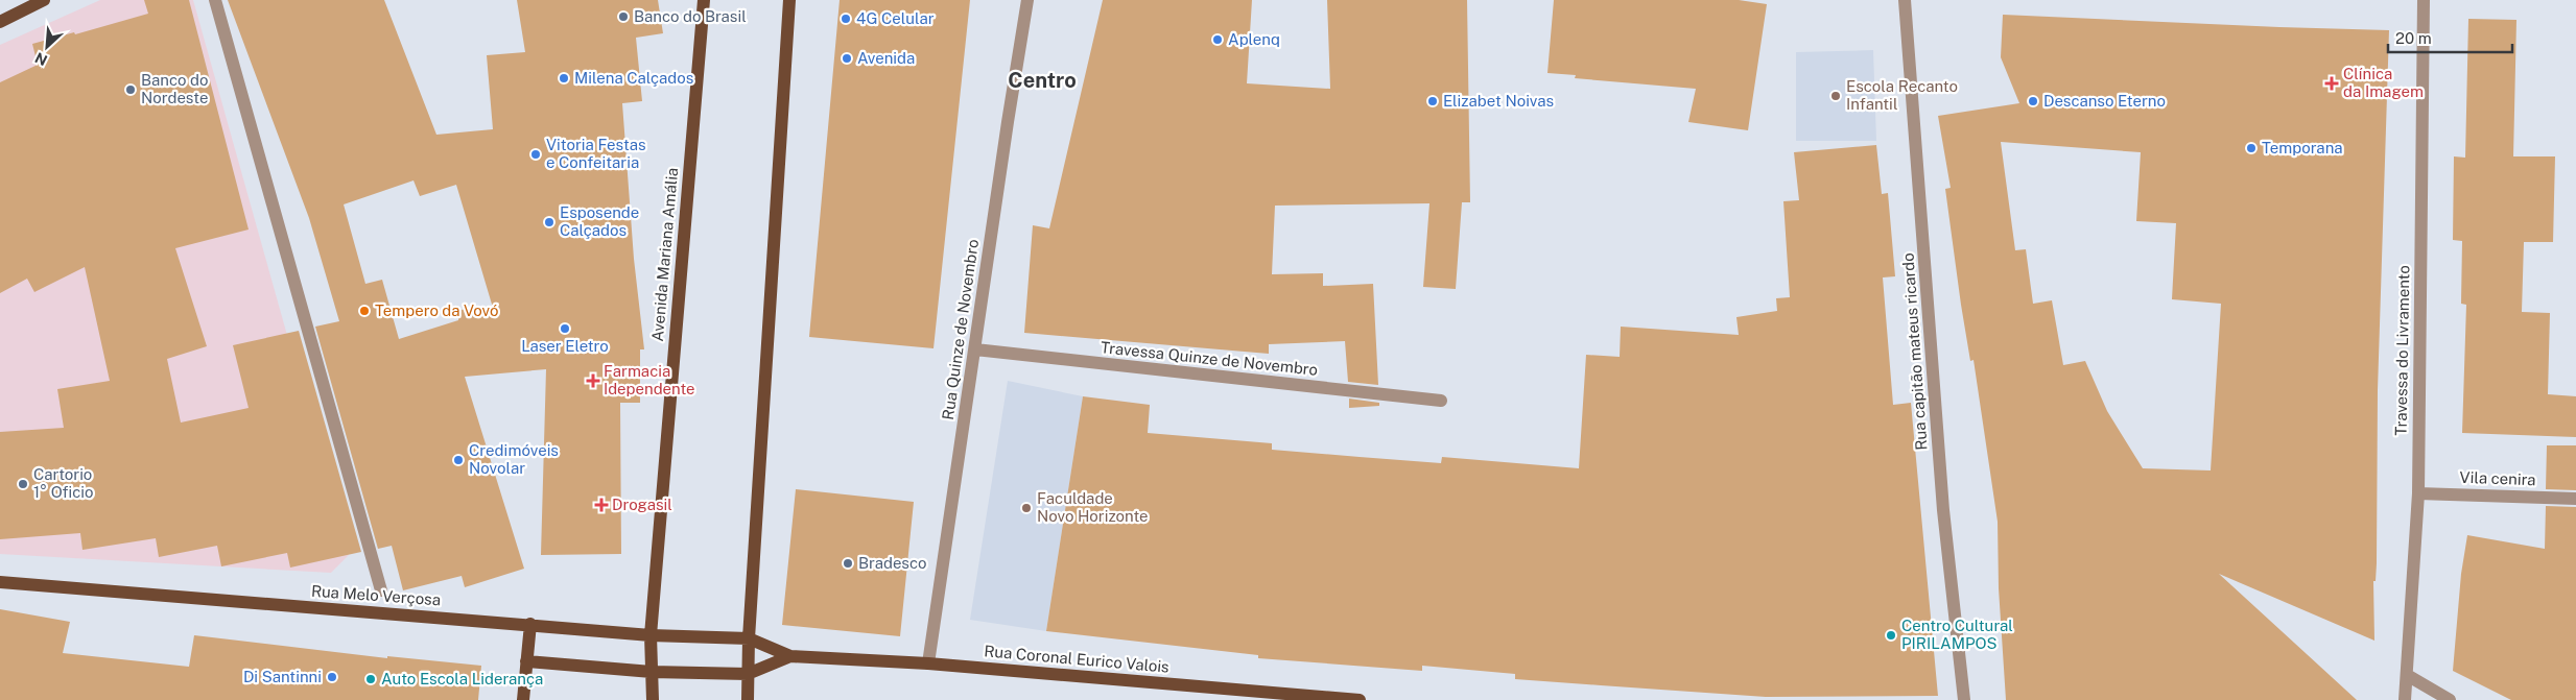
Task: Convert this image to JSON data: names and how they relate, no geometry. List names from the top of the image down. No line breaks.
{"streets":{"main road":["Avenida Mariana Amália","Rua Melo Verçosa","Rua Coronal Eurico Valois"],"street":["Rua Quinze de Novembro","Travessa do Livramento","Rua capitão mateus ricardo","Travessa Quinze de Novembro","Vila cenira"]},"crossings":[["Avenida Mariana Amália","Rua Melo Verçosa"],["Rua Quinze de Novembro","Travessa Quinze de Novembro"],["Rua Quinze de Novembro","Rua Coronal Eurico Valois"],["Travessa do Livramento","Vila cenira"],["Rua Melo Verçosa","Rua Coronal Eurico Valois"]],"districts":["Centro"],"places":{"other":["Banco do Brasil","4G Celular","Aplenq","Avenida","Milena Calçados","Banco do Nordeste","Escola Recanto Infantil","Elizabet Noivas","Descanso Eterno","Temporana","Vitoria Festas e Confeitaria","Esposende Calçados","Tempero da Vovó","Laser Eletro","Credimóveis Novolar","Cartorio 1° Oficio","Faculdade Novo Horizonte","Bradesco","Centro Cultural PIRILAMPOS","Di Santinni","Auto Escola Liderança"],"health":["Clínica da Imagem","Farmacia Idependente","Drogasil"]},"scale_bar":"20 m","north":"bottom left"}
